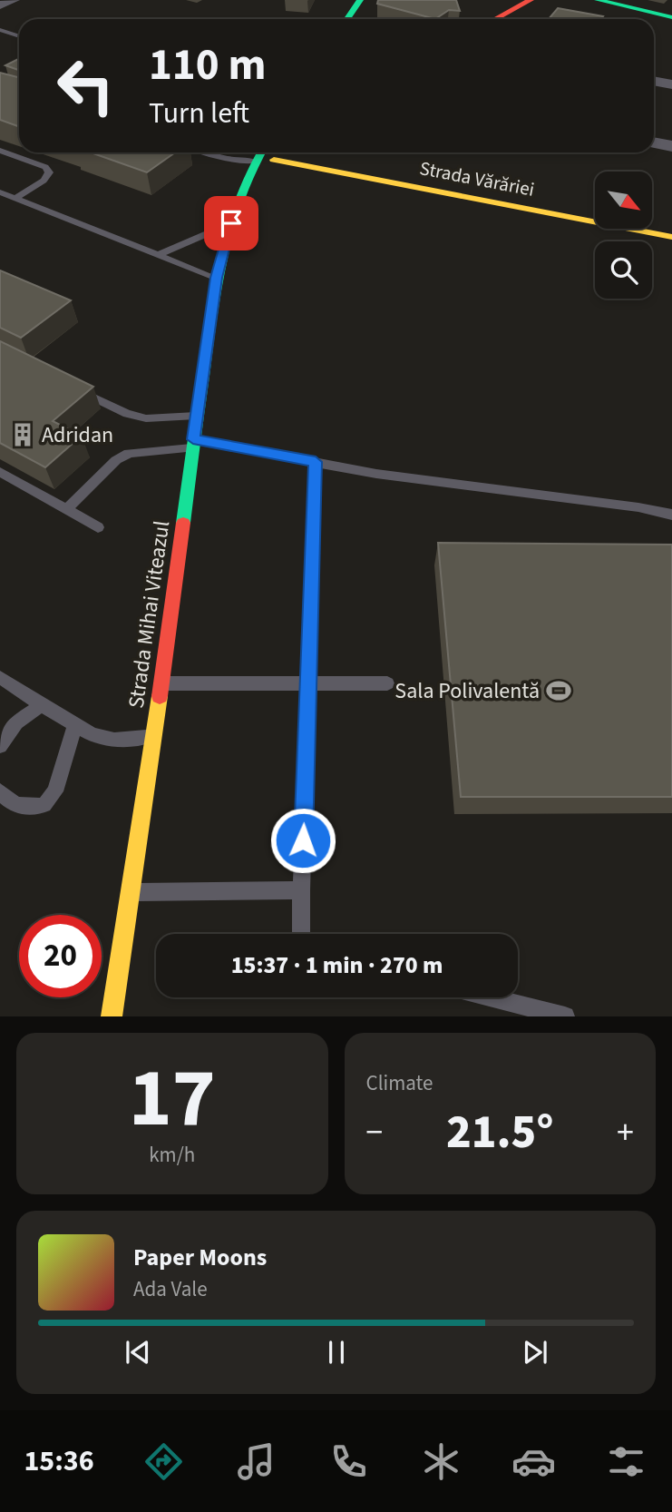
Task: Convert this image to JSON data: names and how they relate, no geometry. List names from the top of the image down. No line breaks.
{"streets":{"main road":["Strada Vărăriei","Strada Mihai Viteazul"]},"crossings":[["Strada Vărăriei","Strada Mihai Viteazul"]],"places":{"building":["Adridan"],"sports":["Sala Polivalentă"]},"north":"bottom right","page":{"turn":["110 m","Turn left"],"limit":"20","trip":"15:37 · 1 min · 270 m","tile":[["17","km/h"],"Climate"],"heat":["−","21.5°","+"],"song":["Paper Moons","Ada Vale"],"tabs":"15:36"}}
